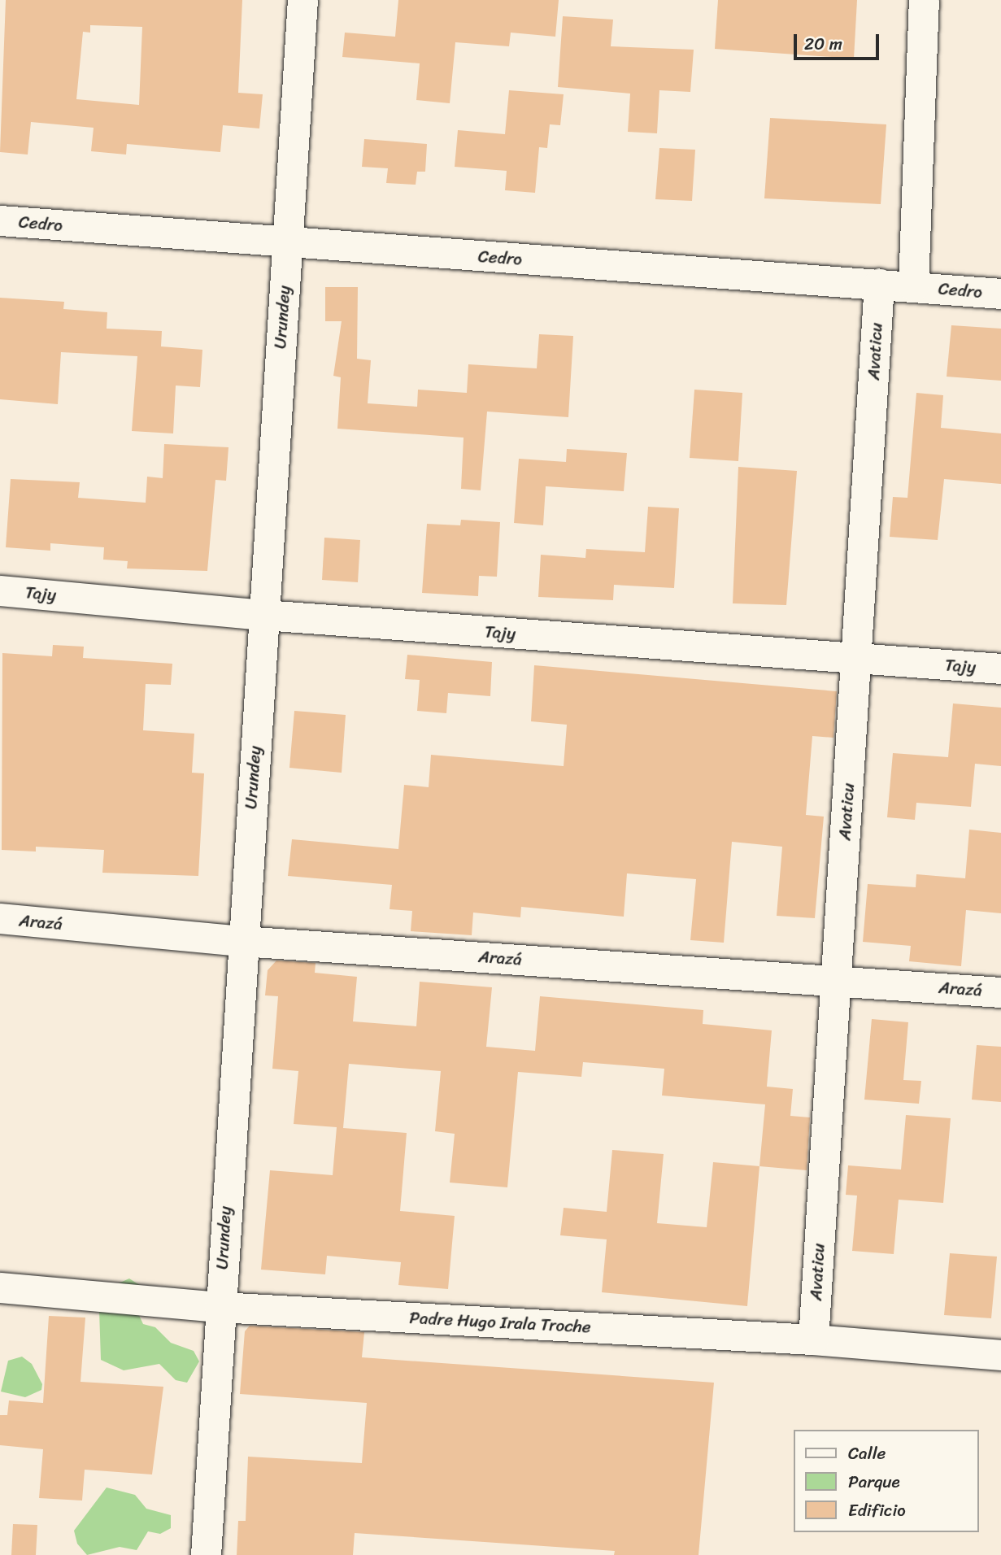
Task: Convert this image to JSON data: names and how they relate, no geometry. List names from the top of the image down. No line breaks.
{"streets":{"street":["Cedro","Urundey","Avaticu","Tajy","Arazá","Padre Hugo Irala Troche"]},"crossings":[["Cedro","Urundey"],["Cedro","Avaticu"],["Urundey","Tajy"],["Urundey","Arazá"],["Urundey","Padre Hugo Irala Troche"],["Avaticu","Tajy"],["Avaticu","Arazá"],["Avaticu","Padre Hugo Irala Troche"]],"legend":["Calle","Parque","Edificio"],"scale_bar":"20 m"}
